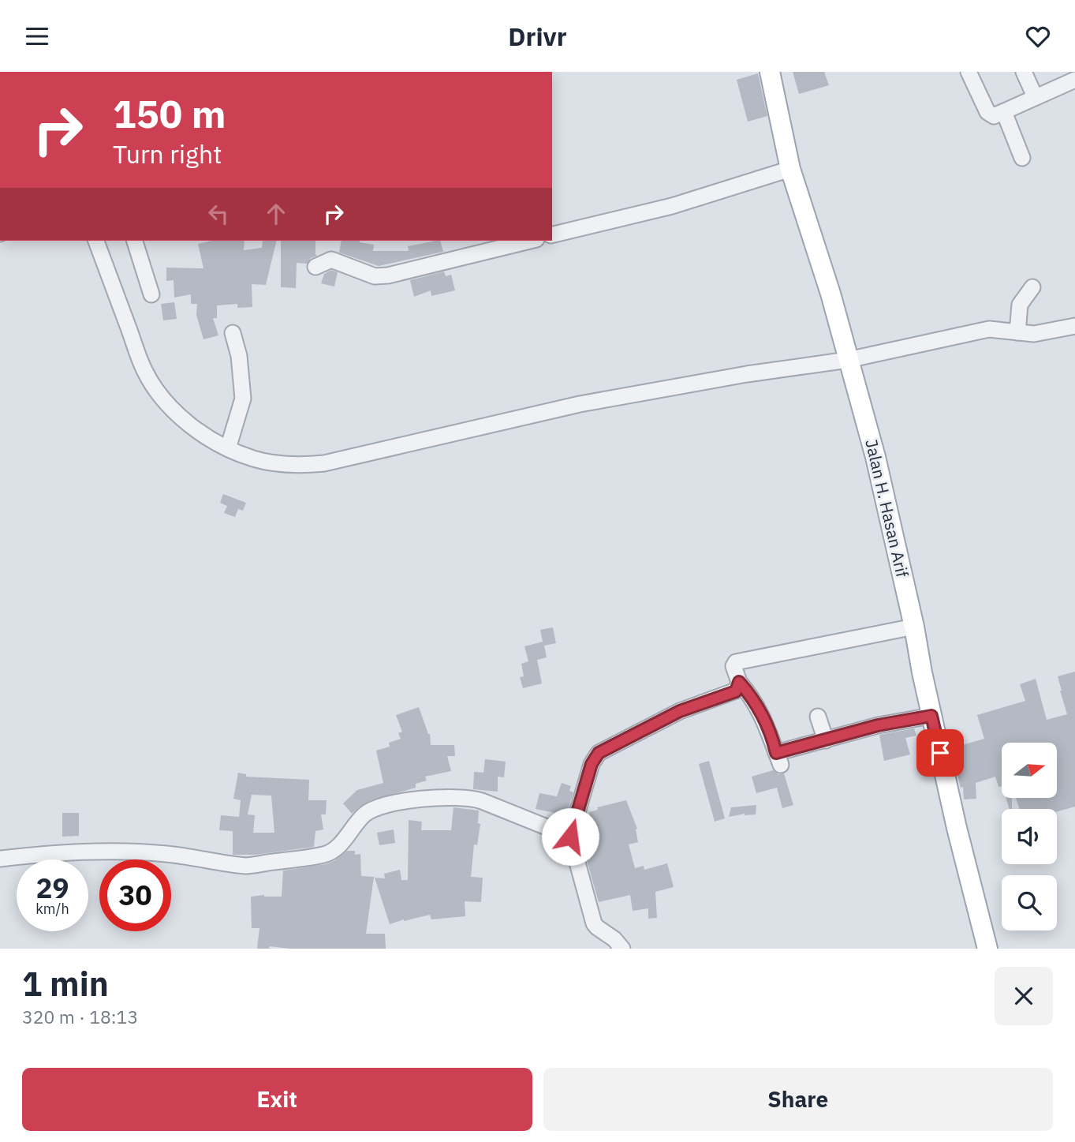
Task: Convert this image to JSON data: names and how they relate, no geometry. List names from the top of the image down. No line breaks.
{"streets":{"main road":["Jalan H. Hasan Arif"]},"north":"right","page":{"header":"Drivr","turn":["150 m","Turn right"],"speed":"29 km/h","limit":"30","heading":["1 min","320 m · 18:13"],"buttons":["Exit","Share"]}}
